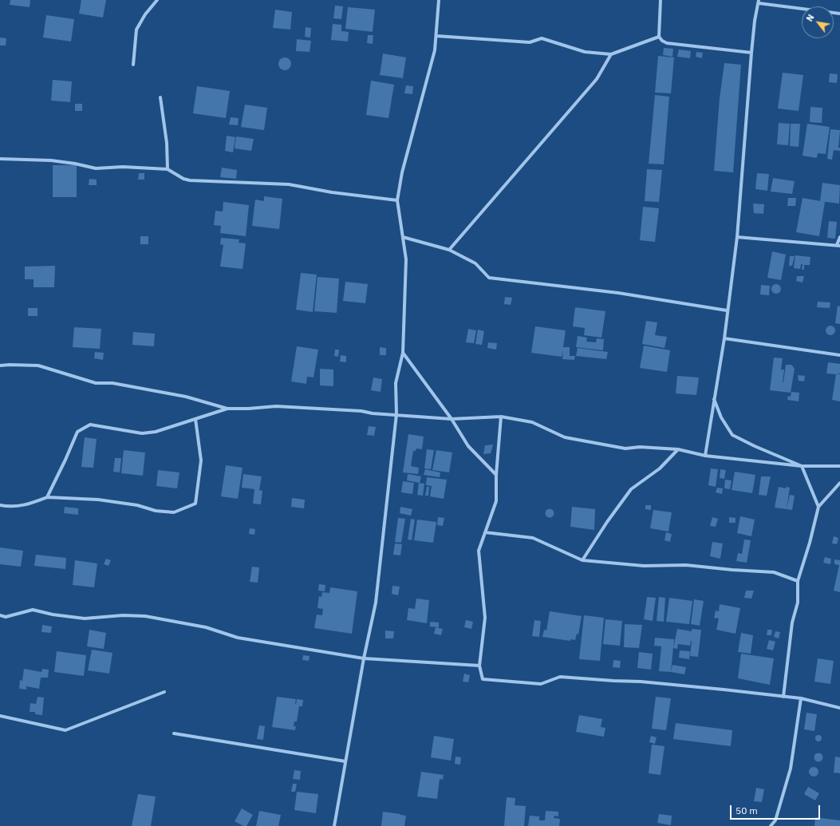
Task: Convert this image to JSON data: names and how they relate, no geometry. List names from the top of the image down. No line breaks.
{"scale_bar":"50 m","north":"top left"}
